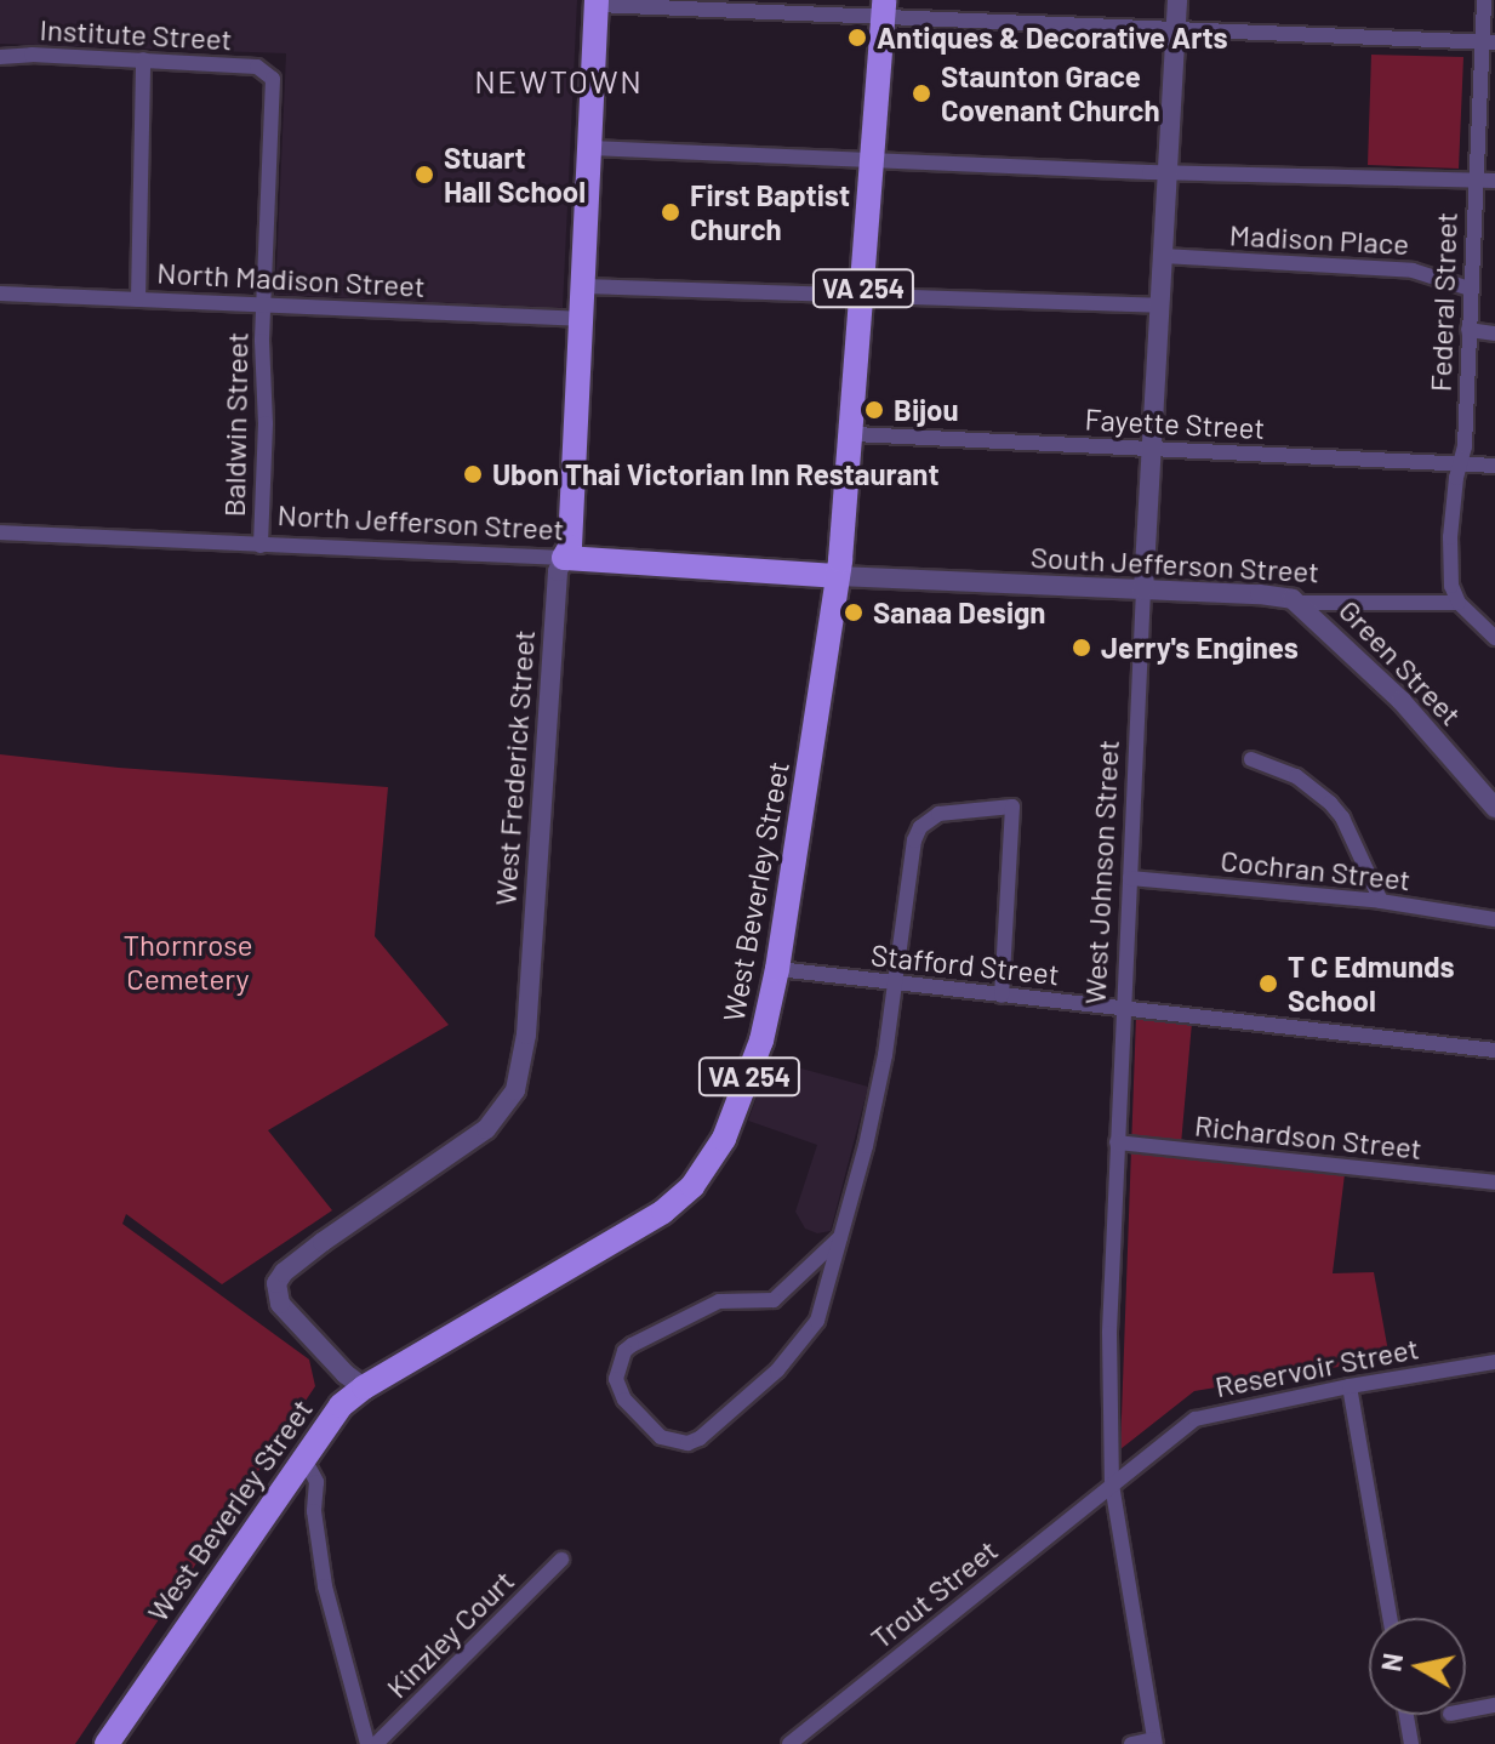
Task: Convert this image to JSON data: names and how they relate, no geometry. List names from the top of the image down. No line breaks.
{"streets":{"main road":["VA 254","North Jefferson Street","West Frederick Street","West Beverley Street"],"street":["Institute Street","Madison Place","North Madison Street","Federal Street","Fayette Street","Baldwin Street","South Jefferson Street","Green Street","Cochran Street","West Johnson Street","Stafford Street","Richardson Street","Reservoir Street","Trout Street","Kinzley Court"]},"crossings":[["Institute Street","Baldwin Street"],["Madison Place","Federal Street"],["Madison Place","West Johnson Street"],["North Madison Street","Baldwin Street"],["North Madison Street","West Frederick Street"],["Federal Street","Fayette Street"],["Federal Street","South Jefferson Street"],["Fayette Street","West Johnson Street"],["Fayette Street","West Beverley Street"],["Baldwin Street","North Jefferson Street"],["North Jefferson Street","South Jefferson Street"],["North Jefferson Street","West Frederick Street"],["North Jefferson Street","West Beverley Street"],["South Jefferson Street","Green Street"],["South Jefferson Street","West Johnson Street"],["South Jefferson Street","West Beverley Street"],["West Frederick Street","West Beverley Street"],["Cochran Street","West Johnson Street"],["West Johnson Street","Stafford Street"],["West Johnson Street","Richardson Street"],["West Johnson Street","Reservoir Street"],["West Johnson Street","Trout Street"],["West Beverley Street","Stafford Street"],["Reservoir Street","Trout Street"]],"districts":["NEWTOWN"],"parks":["Thornrose Cemetery"],"places":["Antiques & Decorative Arts","Staunton Grace Covenant Church","Stuart Hall School","First Baptist Church","Bijou","Ubon Thai Victorian Inn Restaurant","Sanaa Design","Jerry's Engines","T C Edmunds School"],"north":"left"}
